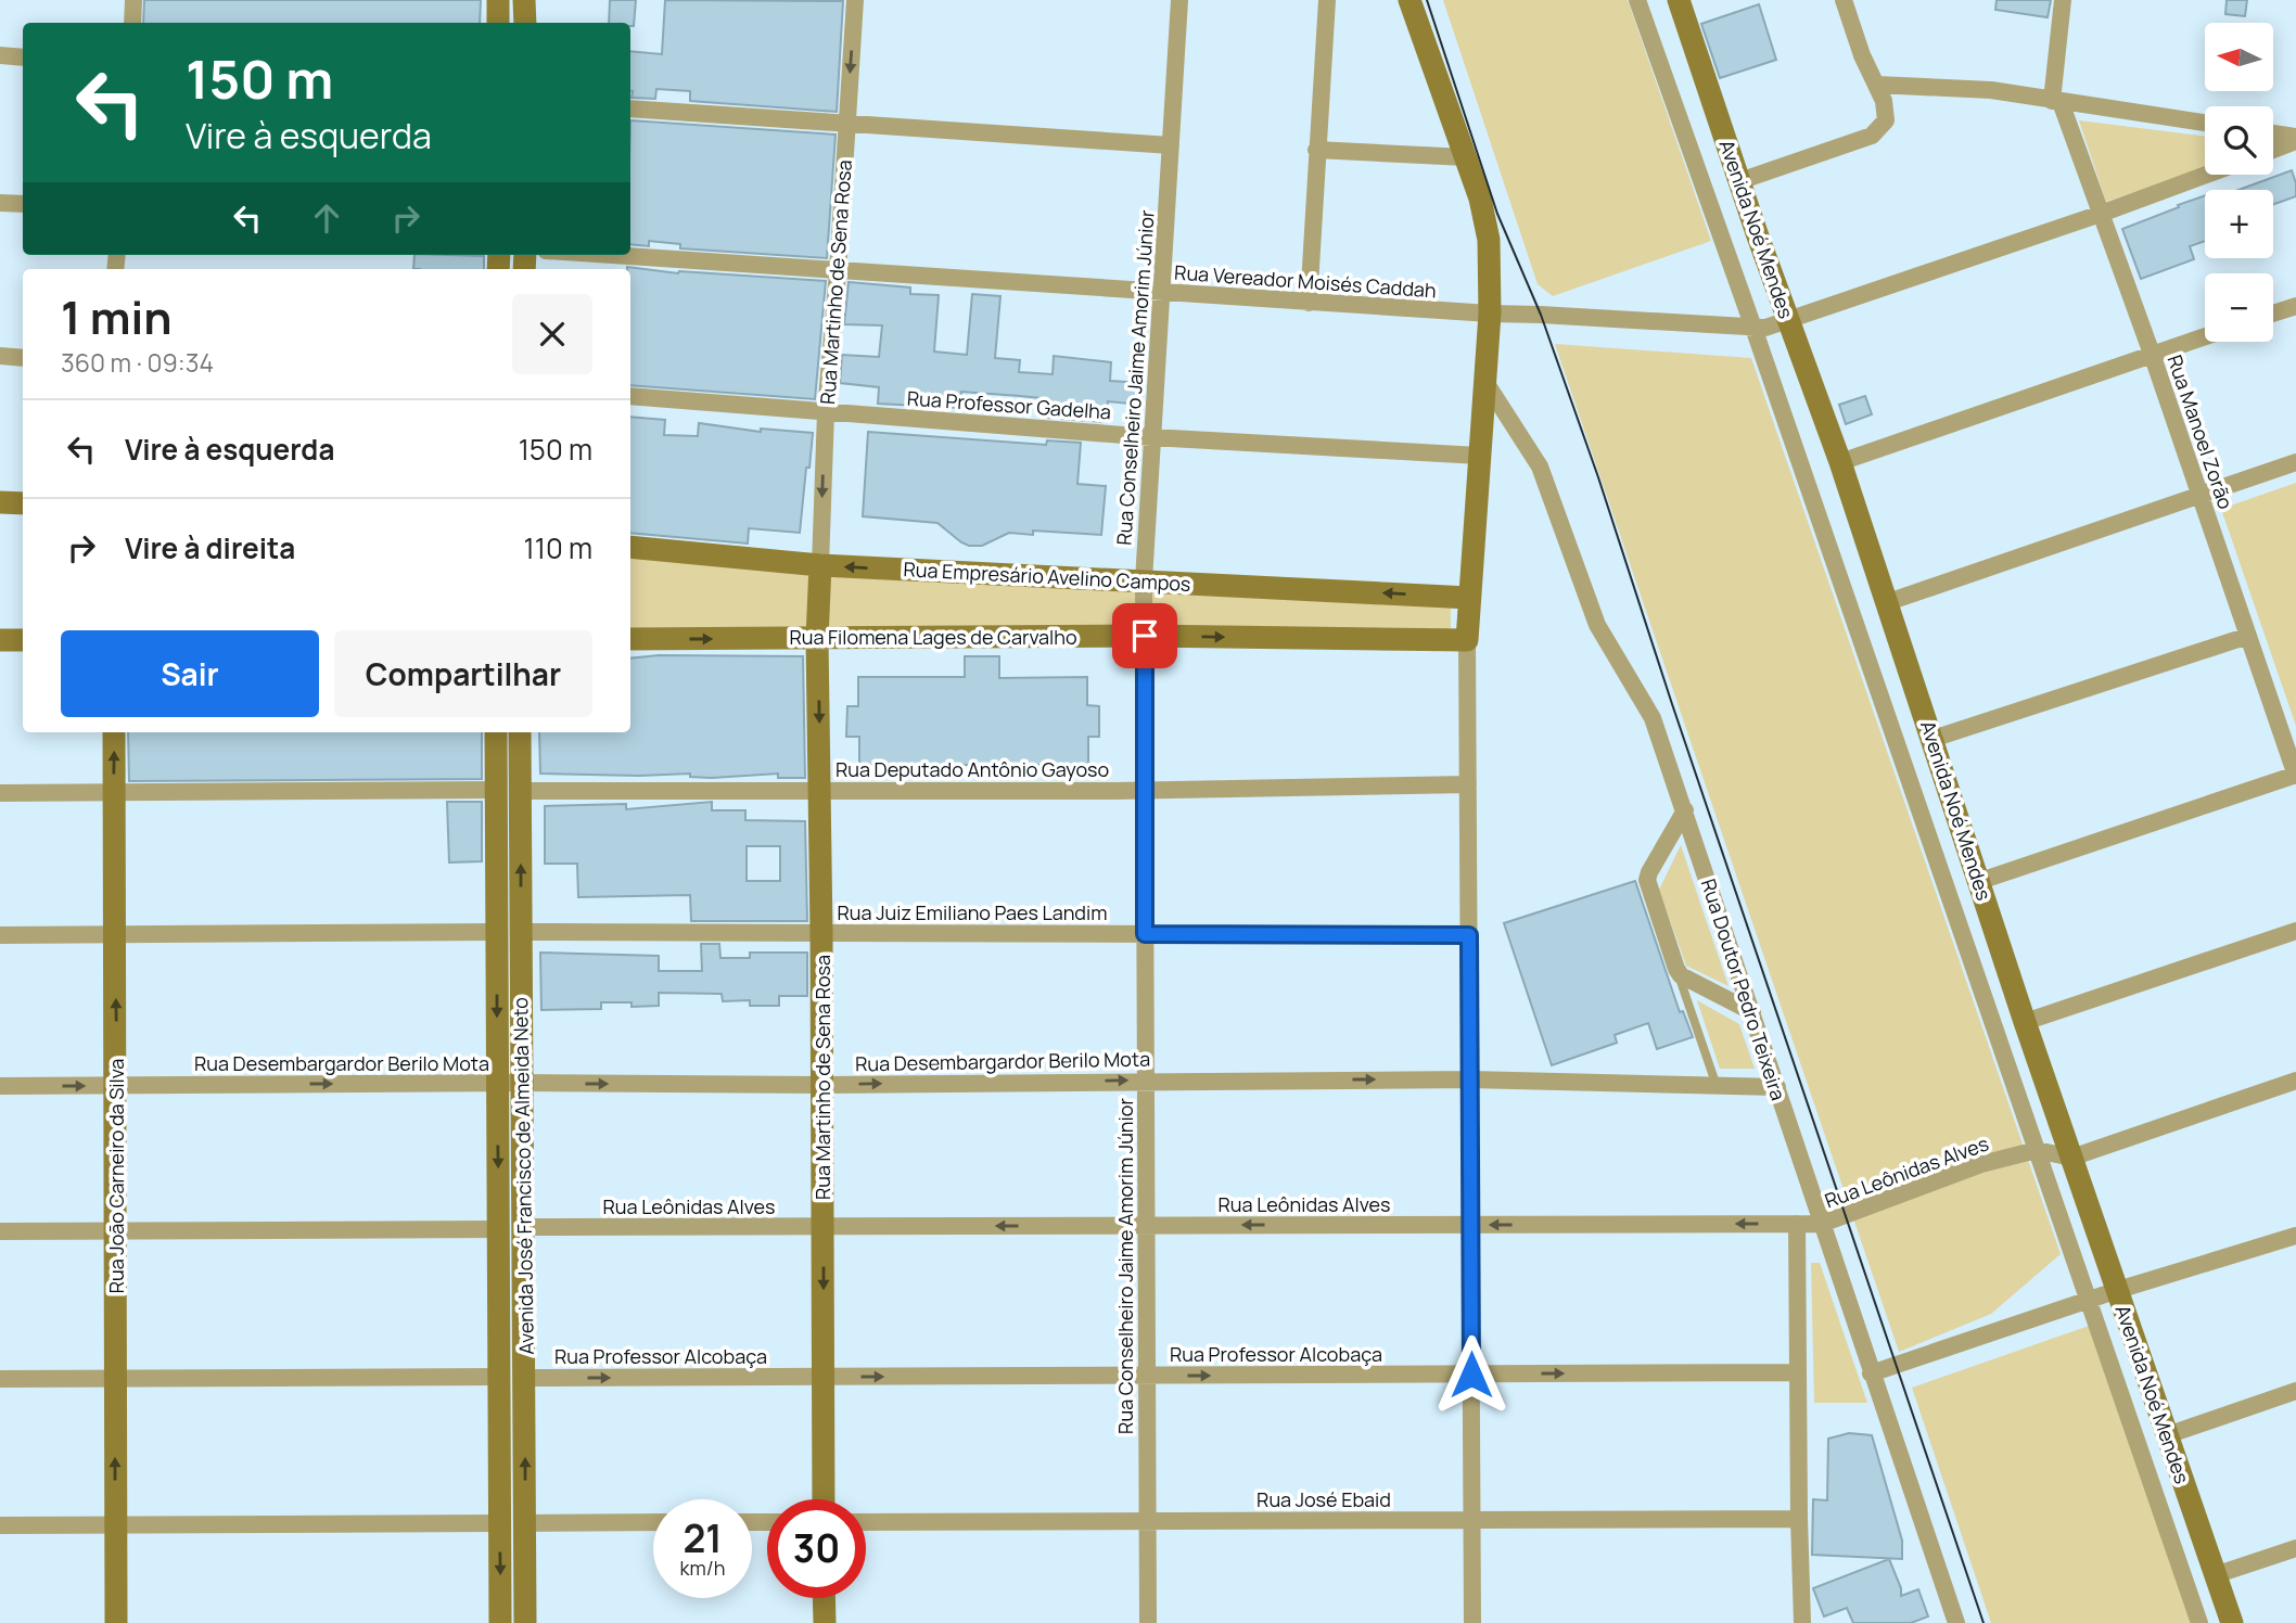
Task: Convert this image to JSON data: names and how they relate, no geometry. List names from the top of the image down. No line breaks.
{"streets":{"street":["Avenida Noé Mendes","Rua Vereador Moisés Caddah","Rua Martinho de Sena Rosa","Rua Conselheiro Jaime Amorim Júnior","Rua Professor Gadelha","Rua Manoel Zorão","Rua Empresário Avelino Campos","Rua Filomena Lages de Carvalho","Rua Deputado Antônio Gayoso","Rua Juiz Emiliano Paes Landim","Rua Doutor Pedro Teixeira","Rua Desembargardor Berilo Mota","Rua Leônidas Alves","Rua João Carneiro da Silva","Avenida José Francisco de Almeida Neto","Rua Professor Alcobaça","Rua José Ebaid"]},"crossings":[["Avenida Noé Mendes","Rua Vereador Moisés Caddah"],["Avenida Noé Mendes","Rua Leônidas Alves"],["Rua Vereador Moisés Caddah","Rua Martinho de Sena Rosa"],["Rua Vereador Moisés Caddah","Rua Conselheiro Jaime Amorim Júnior"],["Rua Vereador Moisés Caddah","Rua Manoel Zorão"],["Rua Martinho de Sena Rosa","Rua Professor Gadelha"],["Rua Martinho de Sena Rosa","Rua Empresário Avelino Campos"],["Rua Martinho de Sena Rosa","Rua Filomena Lages de Carvalho"],["Rua Martinho de Sena Rosa","Rua Deputado Antônio Gayoso"],["Rua Martinho de Sena Rosa","Rua Juiz Emiliano Paes Landim"],["Rua Martinho de Sena Rosa","Rua Desembargardor Berilo Mota"],["Rua Martinho de Sena Rosa","Rua Leônidas Alves"],["Rua Martinho de Sena Rosa","Rua Professor Alcobaça"],["Rua Conselheiro Jaime Amorim Júnior","Rua Professor Gadelha"],["Rua Conselheiro Jaime Amorim Júnior","Rua Empresário Avelino Campos"],["Rua Conselheiro Jaime Amorim Júnior","Rua Filomena Lages de Carvalho"],["Rua Conselheiro Jaime Amorim Júnior","Rua Deputado Antônio Gayoso"],["Rua Conselheiro Jaime Amorim Júnior","Rua Juiz Emiliano Paes Landim"],["Rua Conselheiro Jaime Amorim Júnior","Rua Desembargardor Berilo Mota"],["Rua Conselheiro Jaime Amorim Júnior","Rua Leônidas Alves"],["Rua Conselheiro Jaime Amorim Júnior","Rua Professor Alcobaça"],["Rua Conselheiro Jaime Amorim Júnior","Rua José Ebaid"],["Rua Deputado Antônio Gayoso","Avenida José Francisco de Almeida Neto"],["Rua Juiz Emiliano Paes Landim","Avenida José Francisco de Almeida Neto"],["Rua Doutor Pedro Teixeira","Rua Desembargardor Berilo Mota"],["Rua Doutor Pedro Teixeira","Rua Leônidas Alves"],["Rua Desembargardor Berilo Mota","Rua João Carneiro da Silva"],["Rua Desembargardor Berilo Mota","Avenida José Francisco de Almeida Neto"],["Rua Leônidas Alves","Avenida José Francisco de Almeida Neto"],["Avenida José Francisco de Almeida Neto","Rua Professor Alcobaça"]],"one_way":["Rua Martinho de Sena Rosa","Rua Empresário Avelino Campos","Rua Filomena Lages de Carvalho","Rua Leônidas Alves","Rua João Carneiro da Silva","Rua Professor Alcobaça"],"north":"left","page":{"map_buttons":["+","−"],"turn":["150 m","Vire à esquerda"],"heading":["1 min","360 m · 09:34"],"list":[{"name":"Vire à esquerda","value":"150 m"},{"name":"Vire à direita","value":"110 m"}],"buttons":["Sair","Compartilhar"],"speed":"21 km/h","limit":"30"}}
